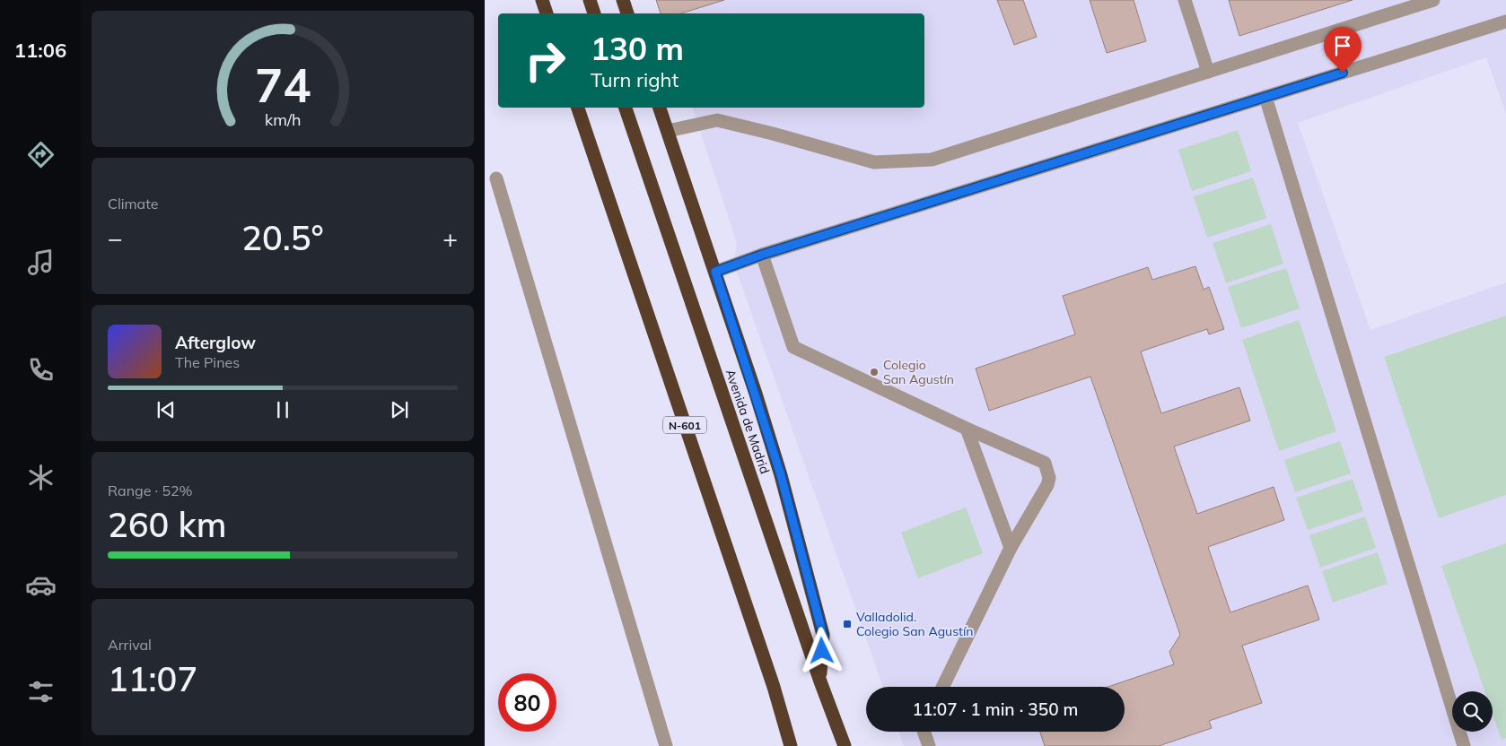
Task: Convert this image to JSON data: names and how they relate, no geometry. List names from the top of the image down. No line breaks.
{"streets":{"highway":["Avenida de Madrid","N-601"]},"places":{"other":["Colegio San Agustín"],"transit":["Valladolid. Colegio San Agustín"]},"page":{"tabs":"11:06","turn":["130 m","Turn right"],"tile":["Climate",["Range · 52%","260 km"],["Arrival","11:07"]],"heat":["−","20.5°","+"],"song":["Afterglow","The Pines"],"limit":"80","trip":"11:07 · 1 min · 350 m","gauge":["74","km/h"]}}
